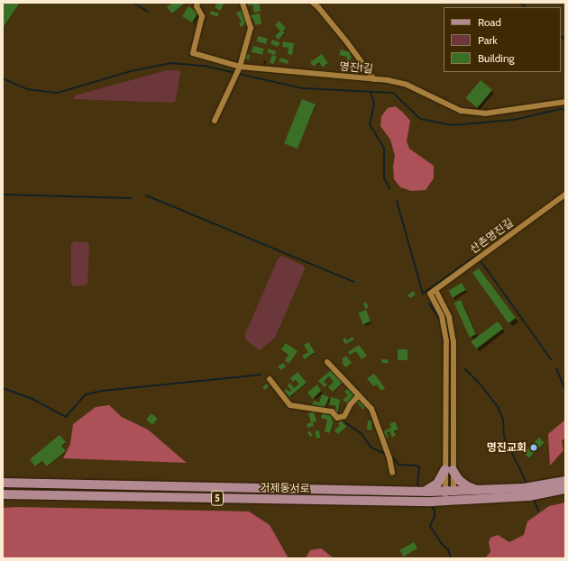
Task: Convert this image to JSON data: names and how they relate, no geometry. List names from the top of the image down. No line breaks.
{"streets":{"main road":["거제동서로","5"],"street":["명진1길","산촌명진길"]},"places":["명진교회"],"legend":["Road","Park","Building"]}
